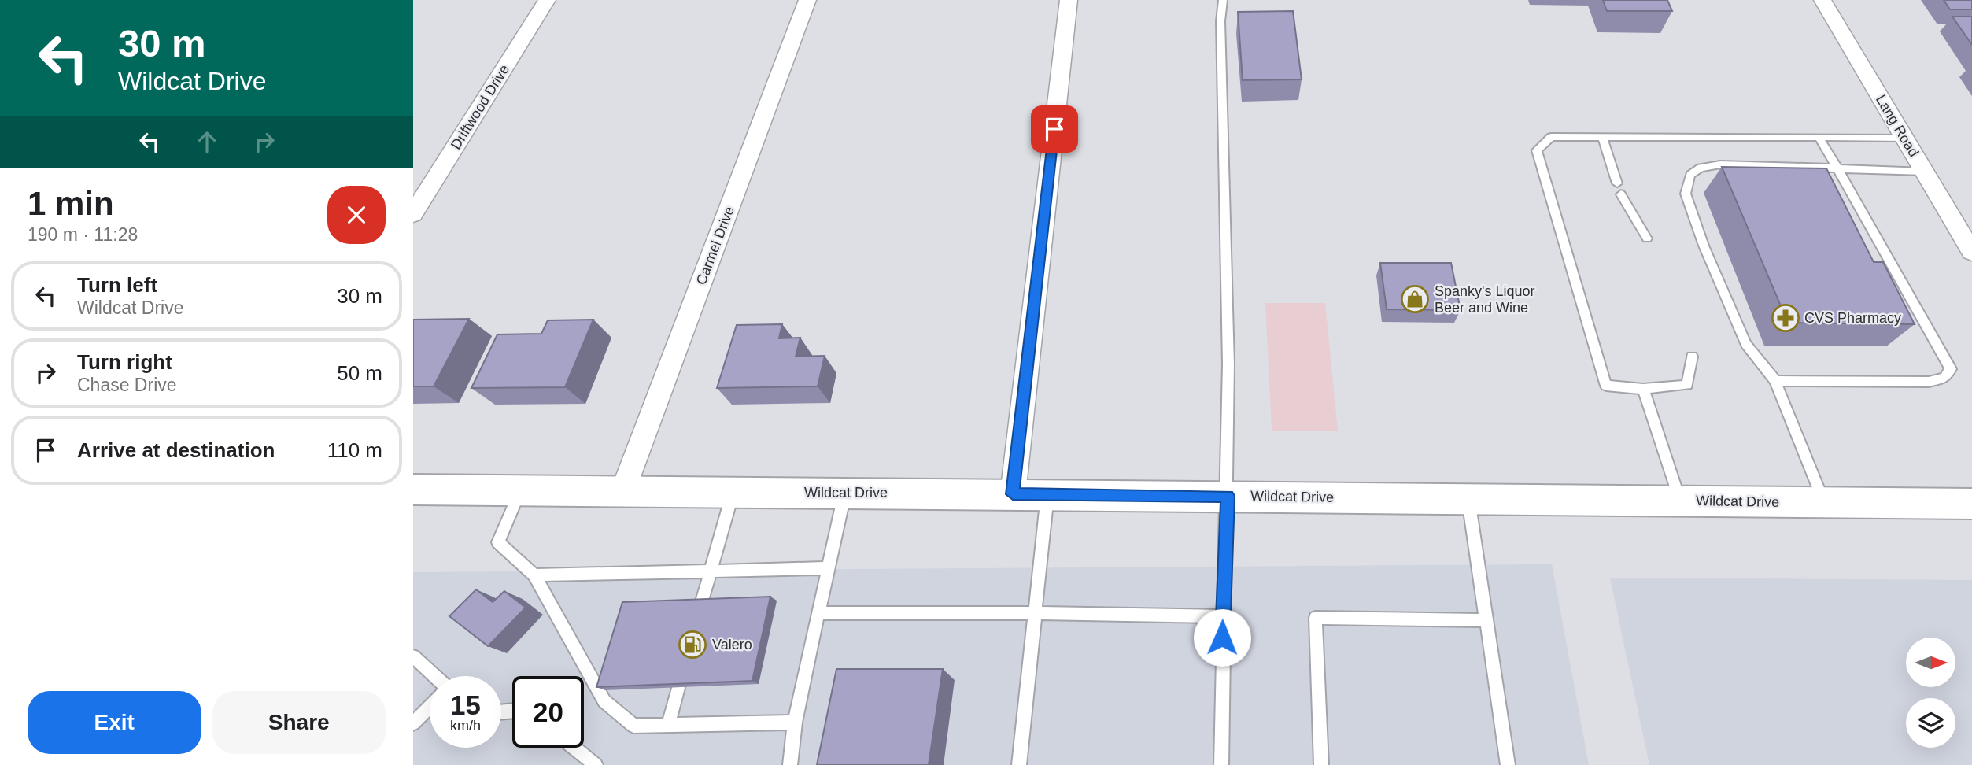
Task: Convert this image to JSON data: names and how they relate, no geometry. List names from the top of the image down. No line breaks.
{"streets":{"main road":["Wildcat Drive"],"street":["Driftwood Drive","Lang Road","Carmel Drive"]},"crossings":[["Carmel Drive","Wildcat Drive"]],"places":{"shop":["Spanky's Liquor Beer and Wine"],"pharmacy":["CVS Pharmacy"],"fuel station":["Valero"]},"north":"right","page":{"turn":["30 m","Wildcat Drive"],"heading":["1 min","190 m · 11:28"],"list":[{"name":"Turn left","note":"Wildcat Drive","value":"30 m"},{"name":"Turn right","note":"Chase Drive","value":"50 m"},{"name":"Arrive at destination","value":"110 m"}],"speed":"15 km/h","limit":"20","buttons":["Exit","Share"]}}
